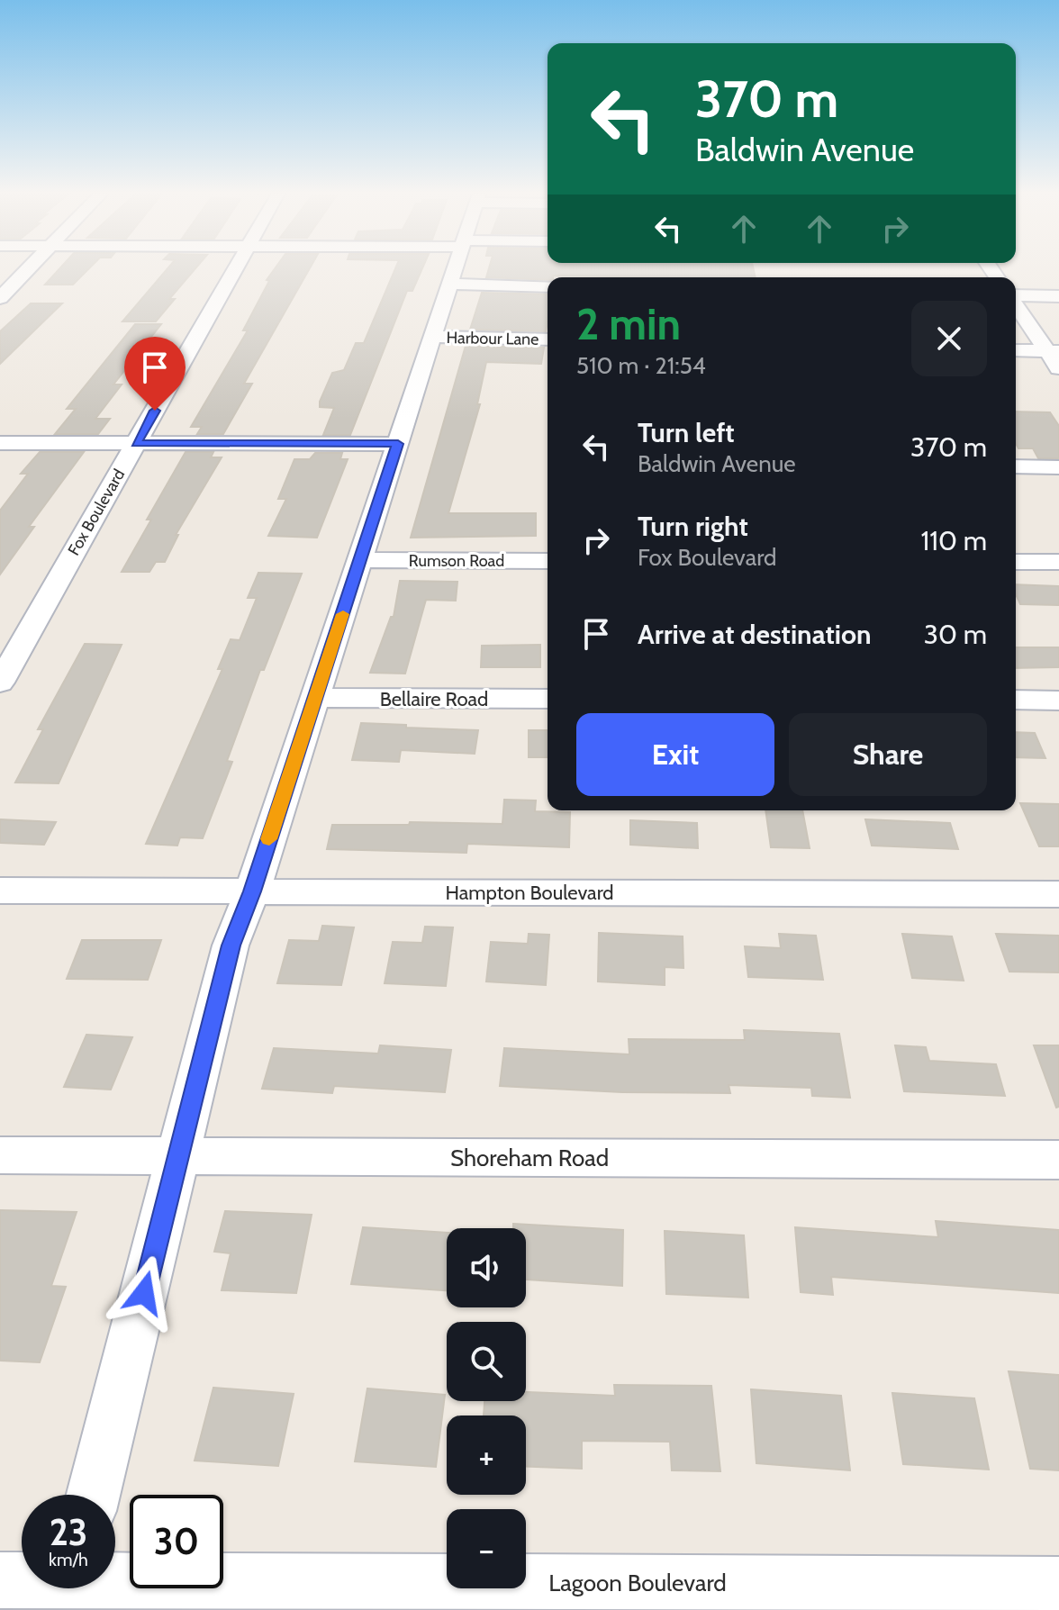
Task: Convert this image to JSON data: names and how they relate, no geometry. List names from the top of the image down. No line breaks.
{"streets":{"street":["Harbour Lane","Fox Boulevard","Rumson Road","Bellaire Road","Hampton Boulevard","Shoreham Road","Lagoon Boulevard"]},"page":{"turn":["370 m","Baldwin Avenue"],"heading":["2 min","510 m · 21:54"],"list":[{"name":"Turn left","note":"Baldwin Avenue","value":"370 m"},{"name":"Turn right","note":"Fox Boulevard","value":"110 m"},{"name":"Arrive at destination","value":"30 m"}],"buttons":["Exit","Share"],"map_buttons":["+","−"],"speed":"23 km/h","limit":"30"}}
